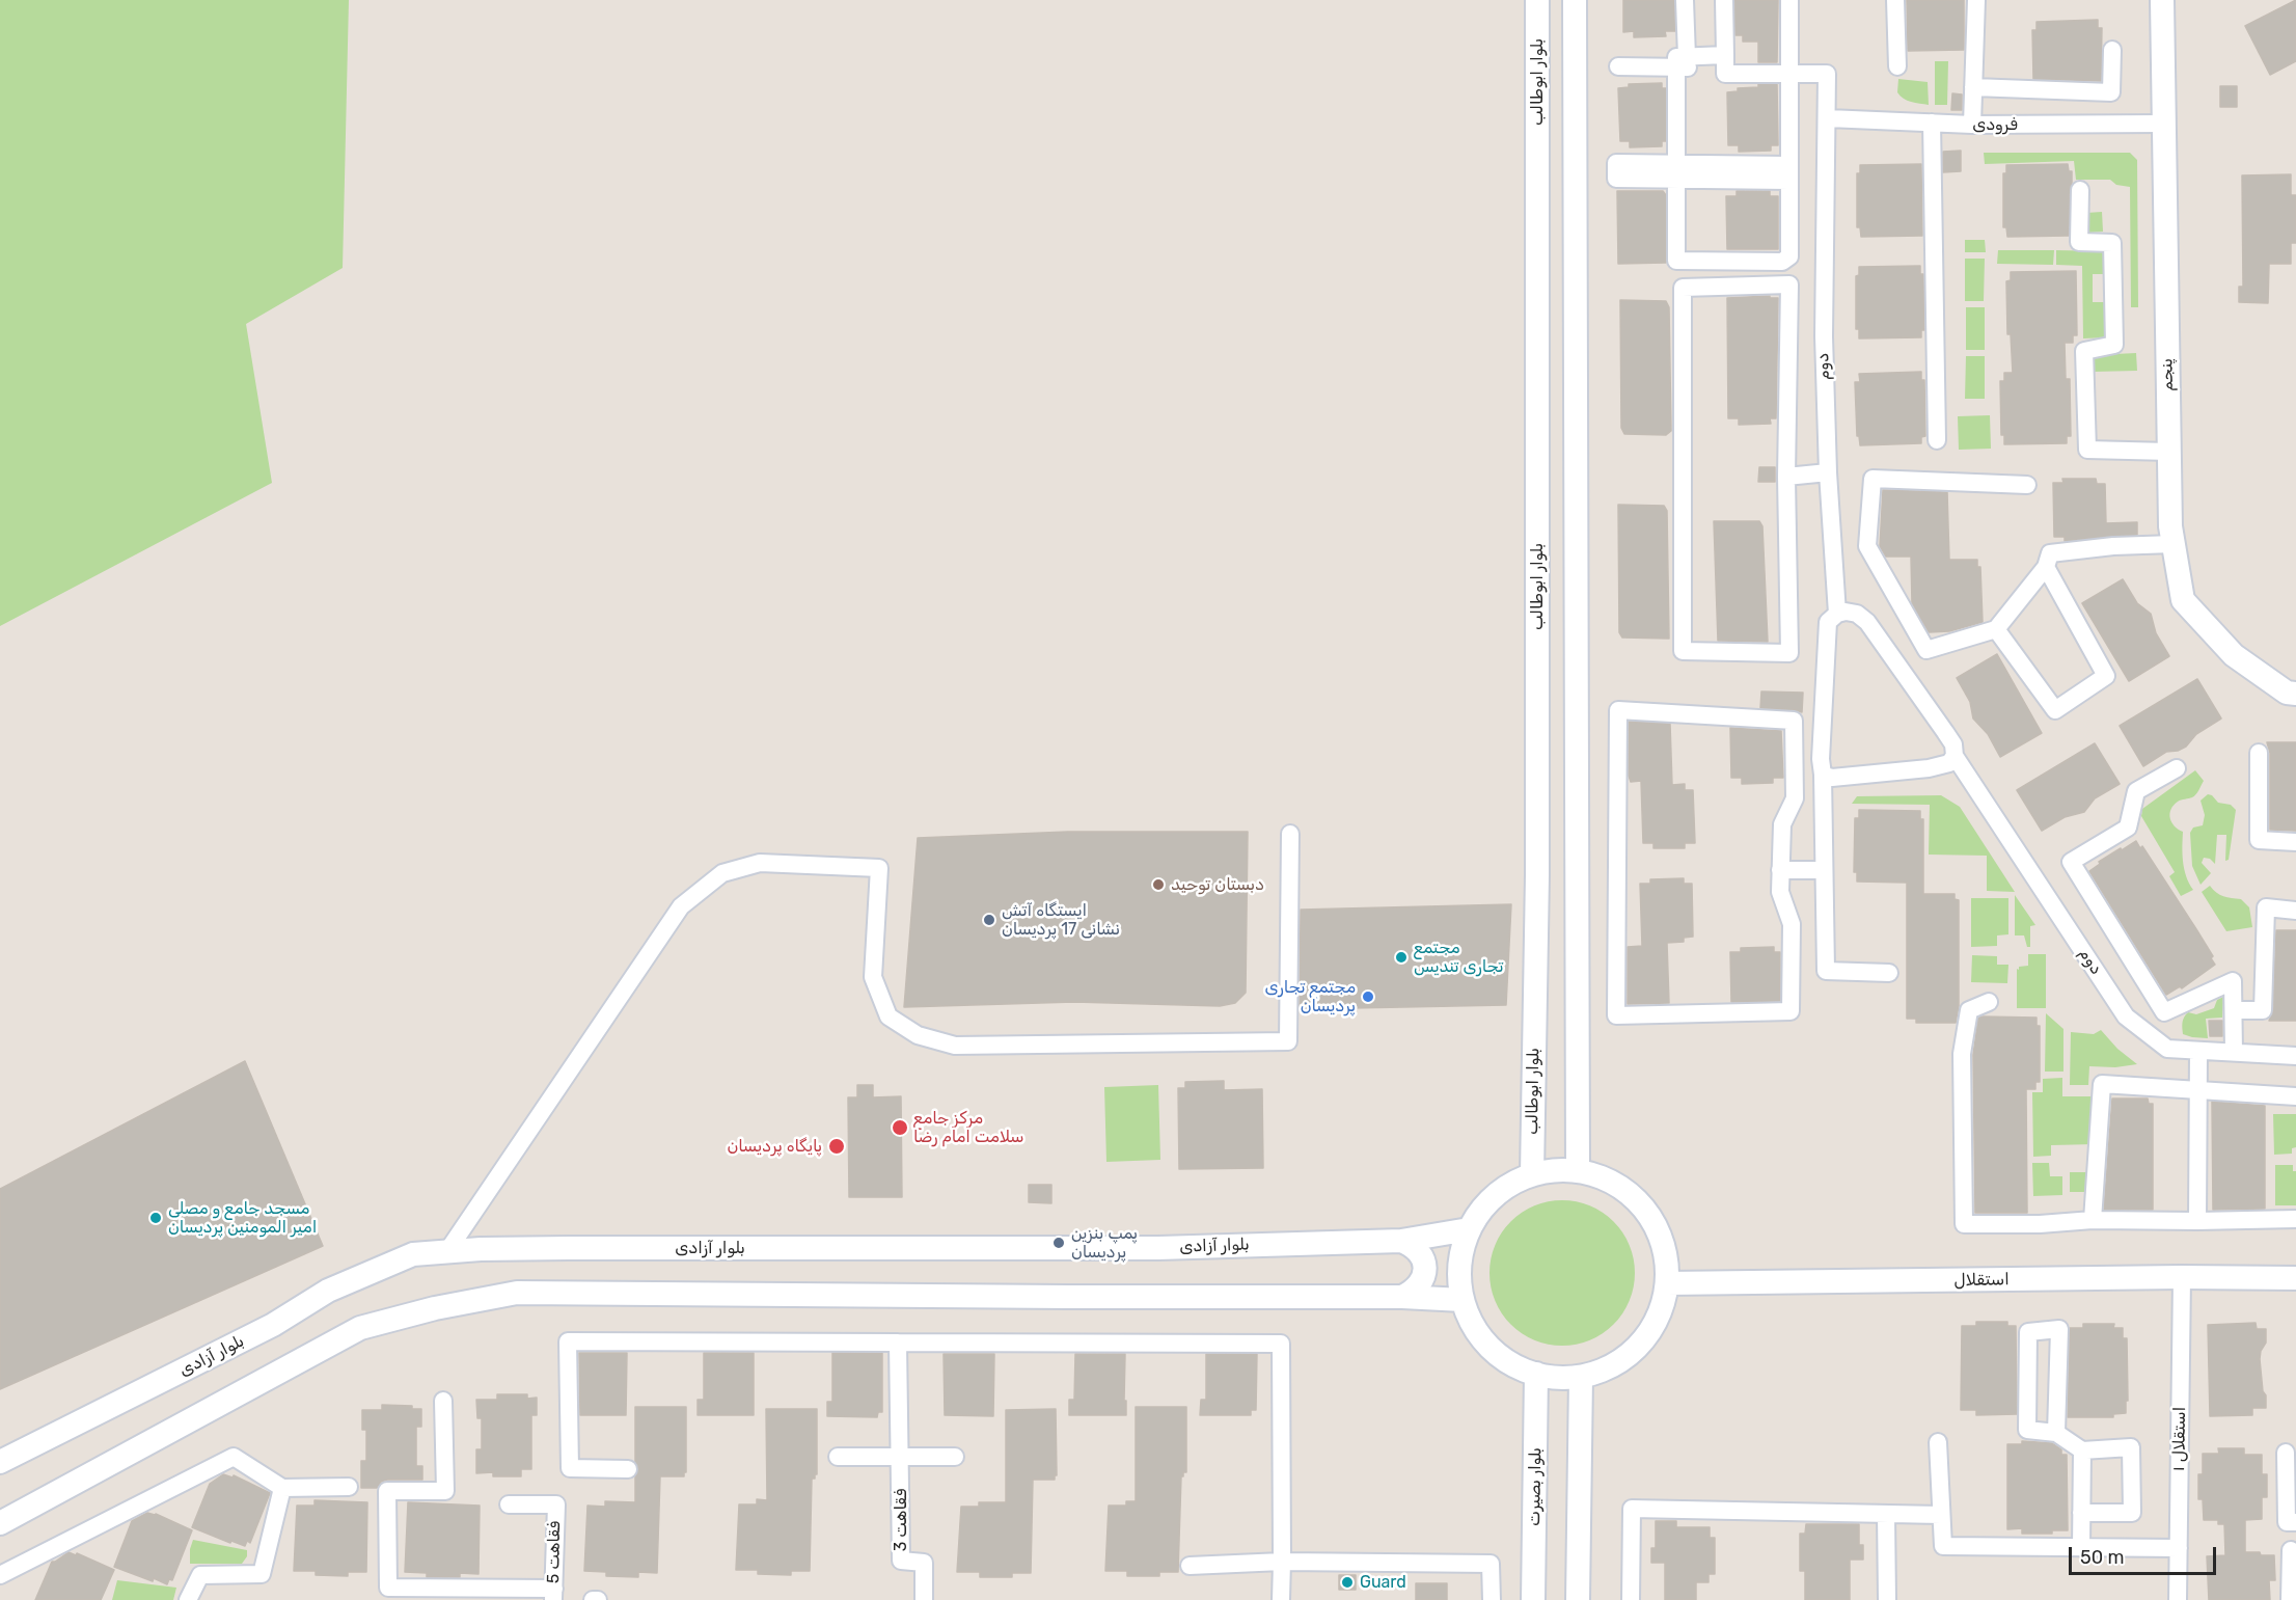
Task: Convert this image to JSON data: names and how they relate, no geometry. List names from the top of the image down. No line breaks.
{"streets":{"main road":["بلوار ابوطالب","پنجم","بلوار آزادی","استقلال","بلوار بصیرت"],"street":["فرودی","دوم","استقلال ۱","فقاهت 3","فقاهت 5"]},"crossings":[["بلوار ابوطالب","بلوار آزادی"],["بلوار ابوطالب","استقلال"],["بلوار ابوطالب","بلوار بصیرت"],["فرودی","دوم"],["فرودی","پنجم"],["بلوار آزادی","استقلال"],["بلوار آزادی","بلوار بصیرت"],["استقلال","استقلال ۱"],["استقلال","بلوار بصیرت"]],"places":["دبستان توحید","ایستگاه آتش نشانی 17 پردیسان","مجتمع تجاری تندیس","مجتمع تجاری پردیسان","مرکز جامع سلامت امام رضا","پایگاه پردیسان","مسجد جامع و مصلی امیر المومنین پردیسان","پمپ بنزین پردیسان","Guard"],"scale_bar":"50 m"}
